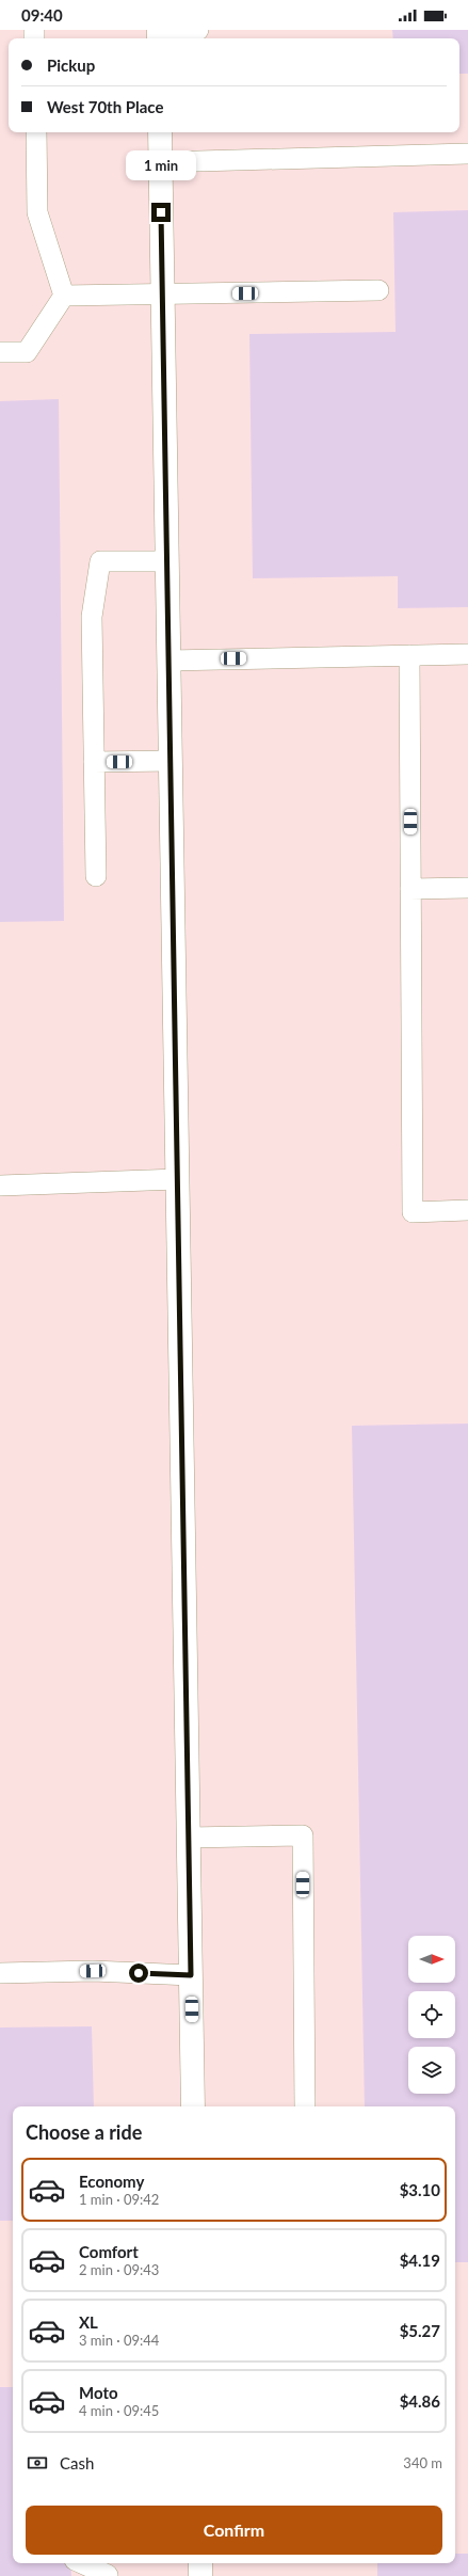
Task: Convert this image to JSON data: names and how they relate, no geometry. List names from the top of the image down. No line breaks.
{"north":"right","page":{"status":"09:40","banner":["Pickup","West 70th Place"],"bubble":"1 min","heading":"Choose a ride","list":[{"name":"Economy","note":"1 min · 09:42","value":"$3.10"},{"name":"Comfort","note":"2 min · 09:43","value":"$4.19"},{"name":"XL","note":"3 min · 09:44","value":"$5.27"},{"name":"Moto","note":"4 min · 09:45","value":"$4.86"}],"pay":["Cash","340 m"],"buttons":"Confirm"}}
